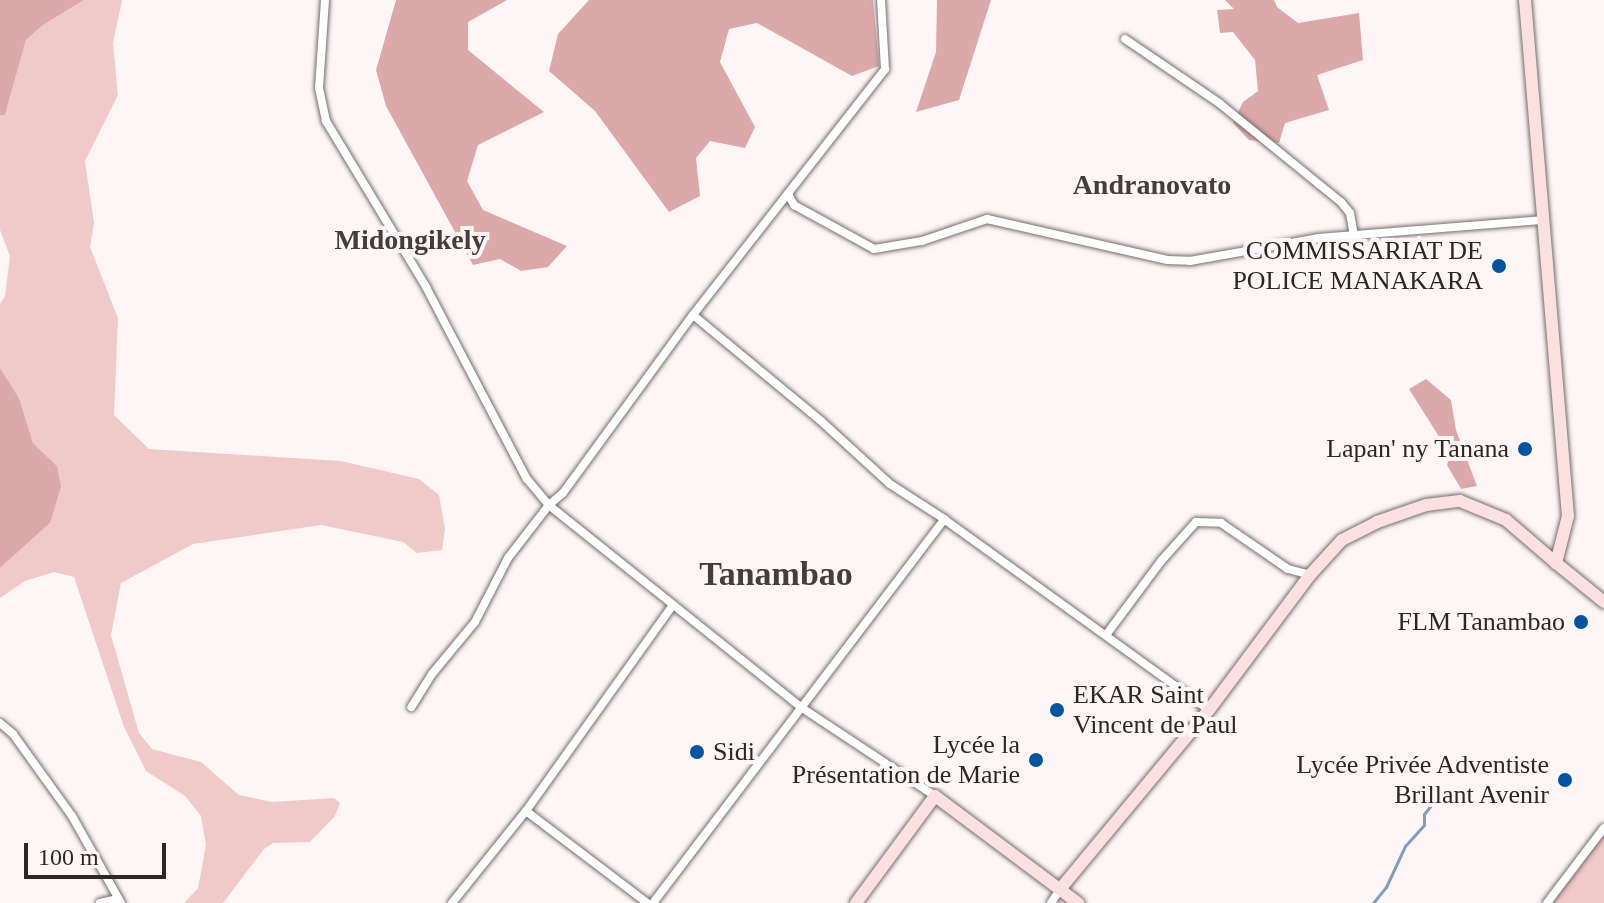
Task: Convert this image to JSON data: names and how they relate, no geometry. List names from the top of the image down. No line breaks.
{"districts":["Andranovato","Midongikely","Tanambao"],"places":["COMMISSARIAT DE POLICE MANAKARA","Lapan' ny Tanana","FLM Tanambao","EKAR Saint Vincent de Paul","Sidi","Lycée la Présentation de Marie","Lycée Privée Adventiste Brillant Avenir"],"scale_bar":"100 m"}
